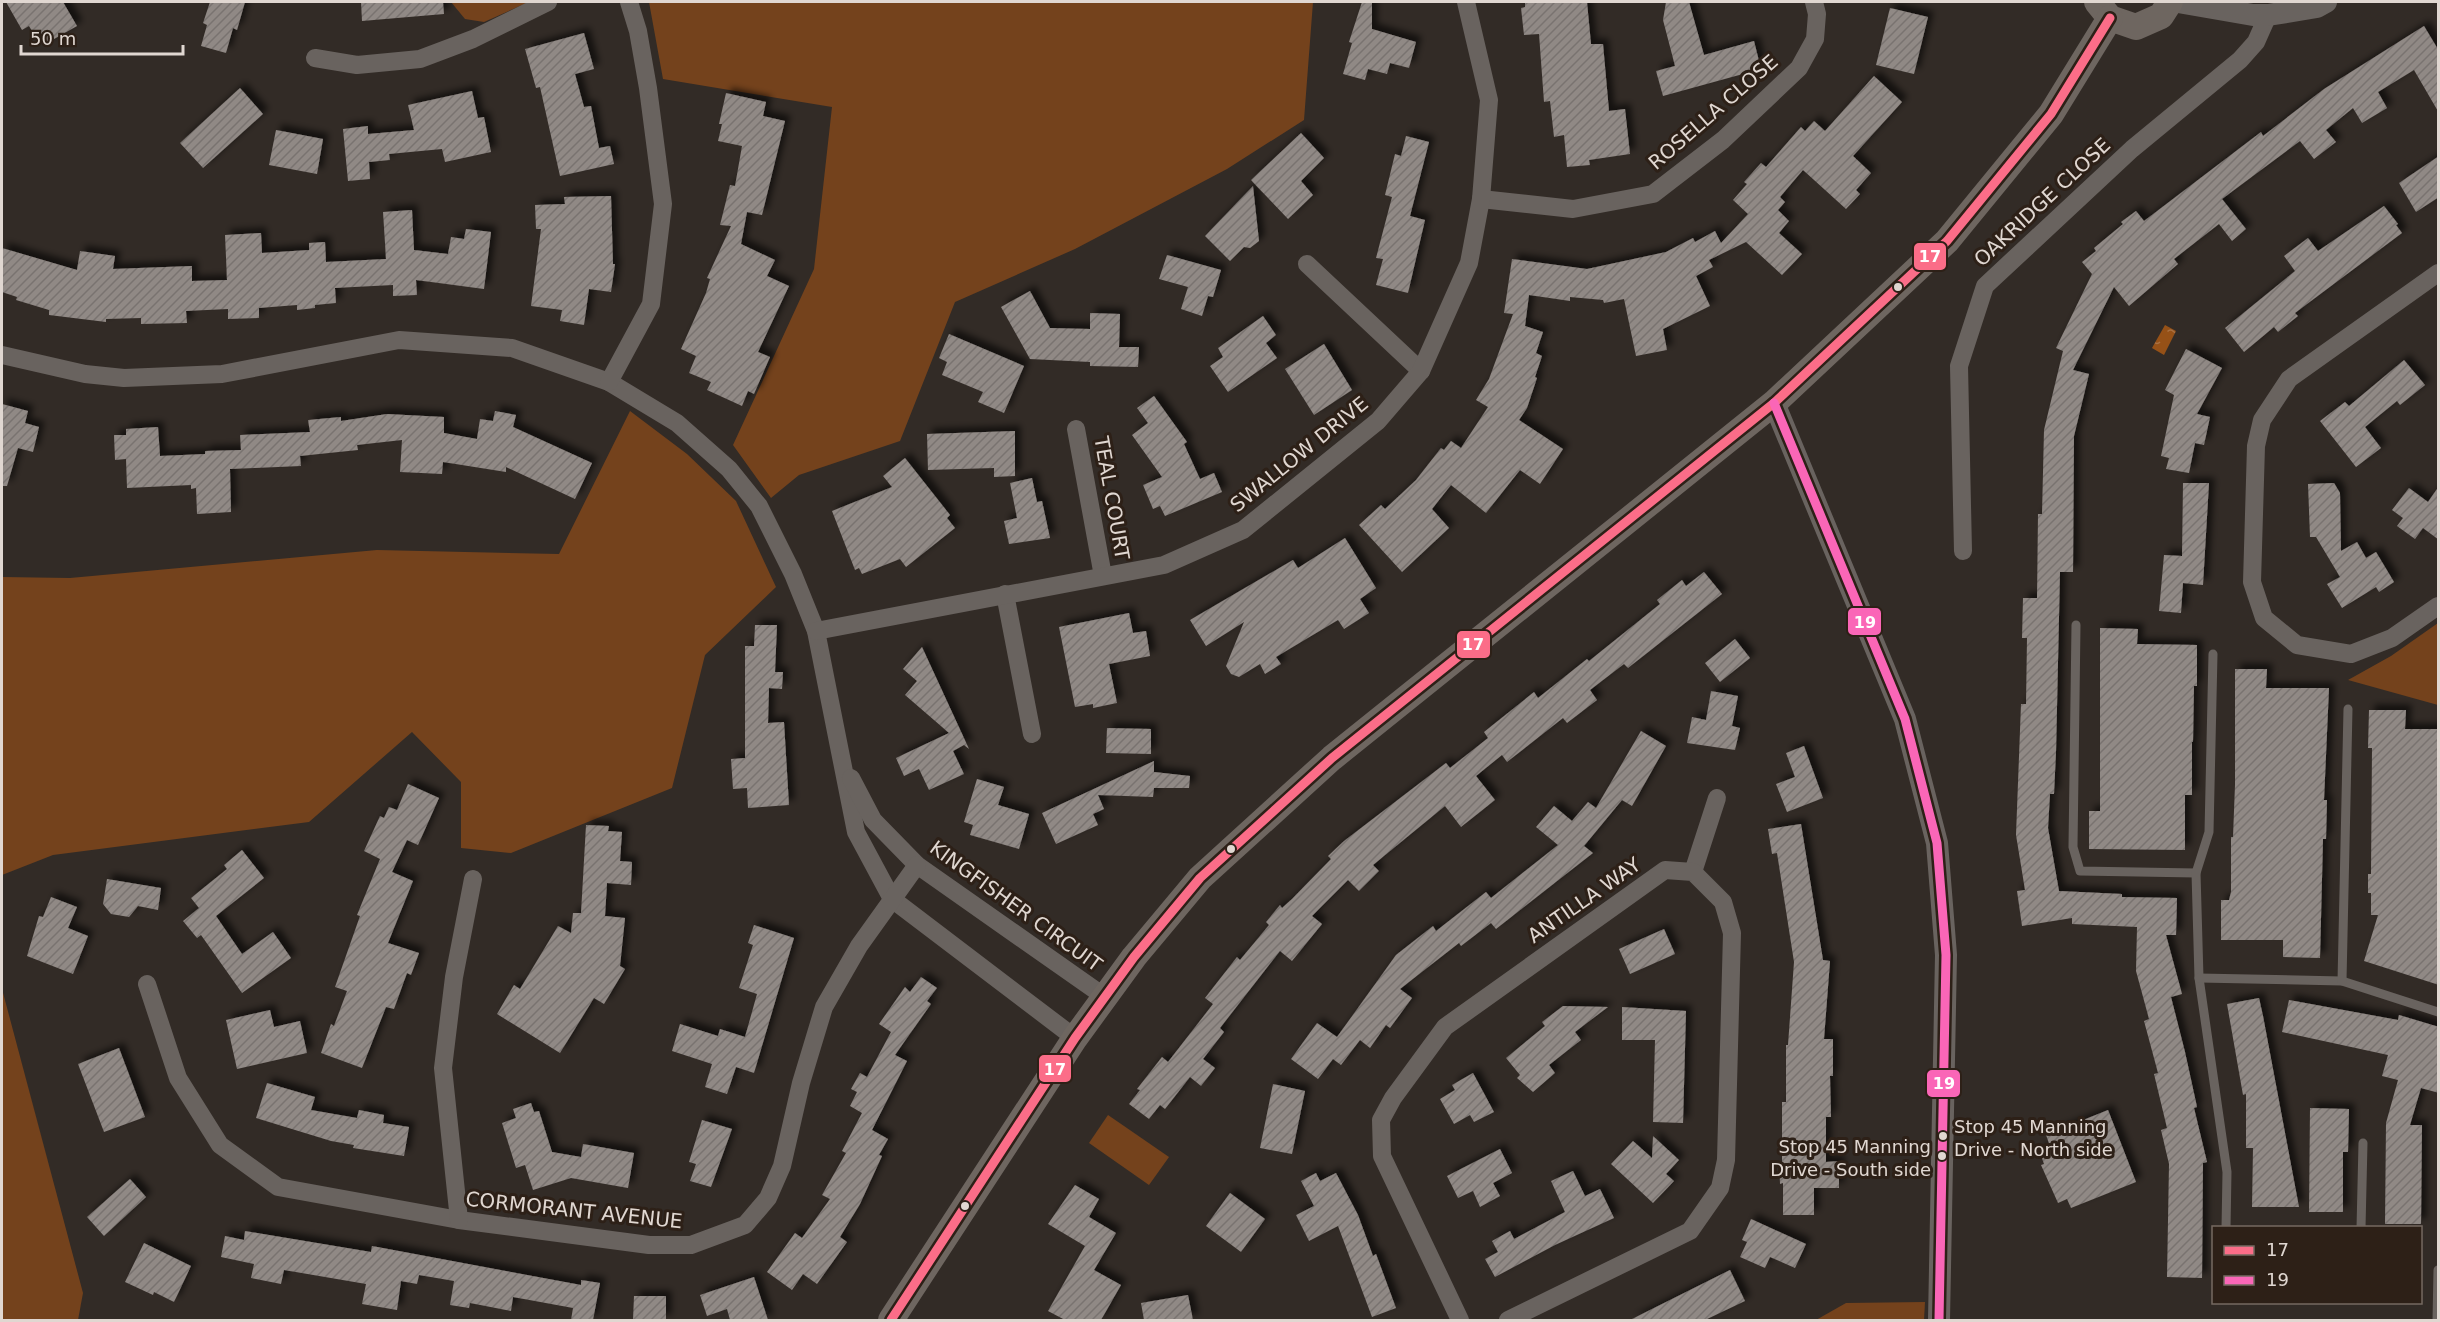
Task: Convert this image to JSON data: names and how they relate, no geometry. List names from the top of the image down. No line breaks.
{"streets":{"street":["ROSELLA CLOSE","OAKRIDGE CLOSE","SWALLOW DRIVE","TEAL COURT","ANTILLA WAY","KINGFISHER CIRCUIT","CORMORANT AVENUE"]},"crossings":[["ROSELLA CLOSE","SWALLOW DRIVE"],["SWALLOW DRIVE","TEAL COURT"],["SWALLOW DRIVE","KINGFISHER CIRCUIT"],["KINGFISHER CIRCUIT","CORMORANT AVENUE"]],"places":["Stop 45 Manning Drive - North side","Stop 45 Manning Drive - South side"],"lines":["transit line 17","transit line 19"],"legend":["17","19"],"scale_bar":"50 m"}
